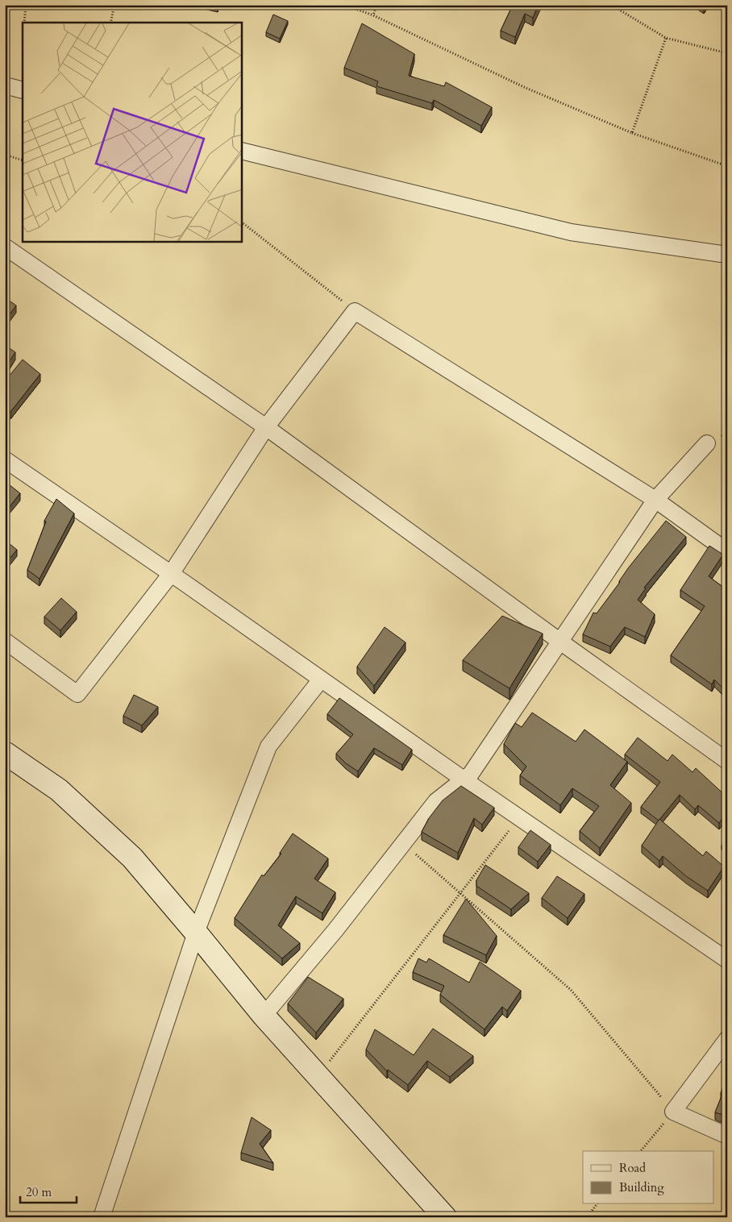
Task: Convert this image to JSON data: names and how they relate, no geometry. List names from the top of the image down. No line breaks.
{"legend":["Road","Building"],"scale_bar":"20 m"}
